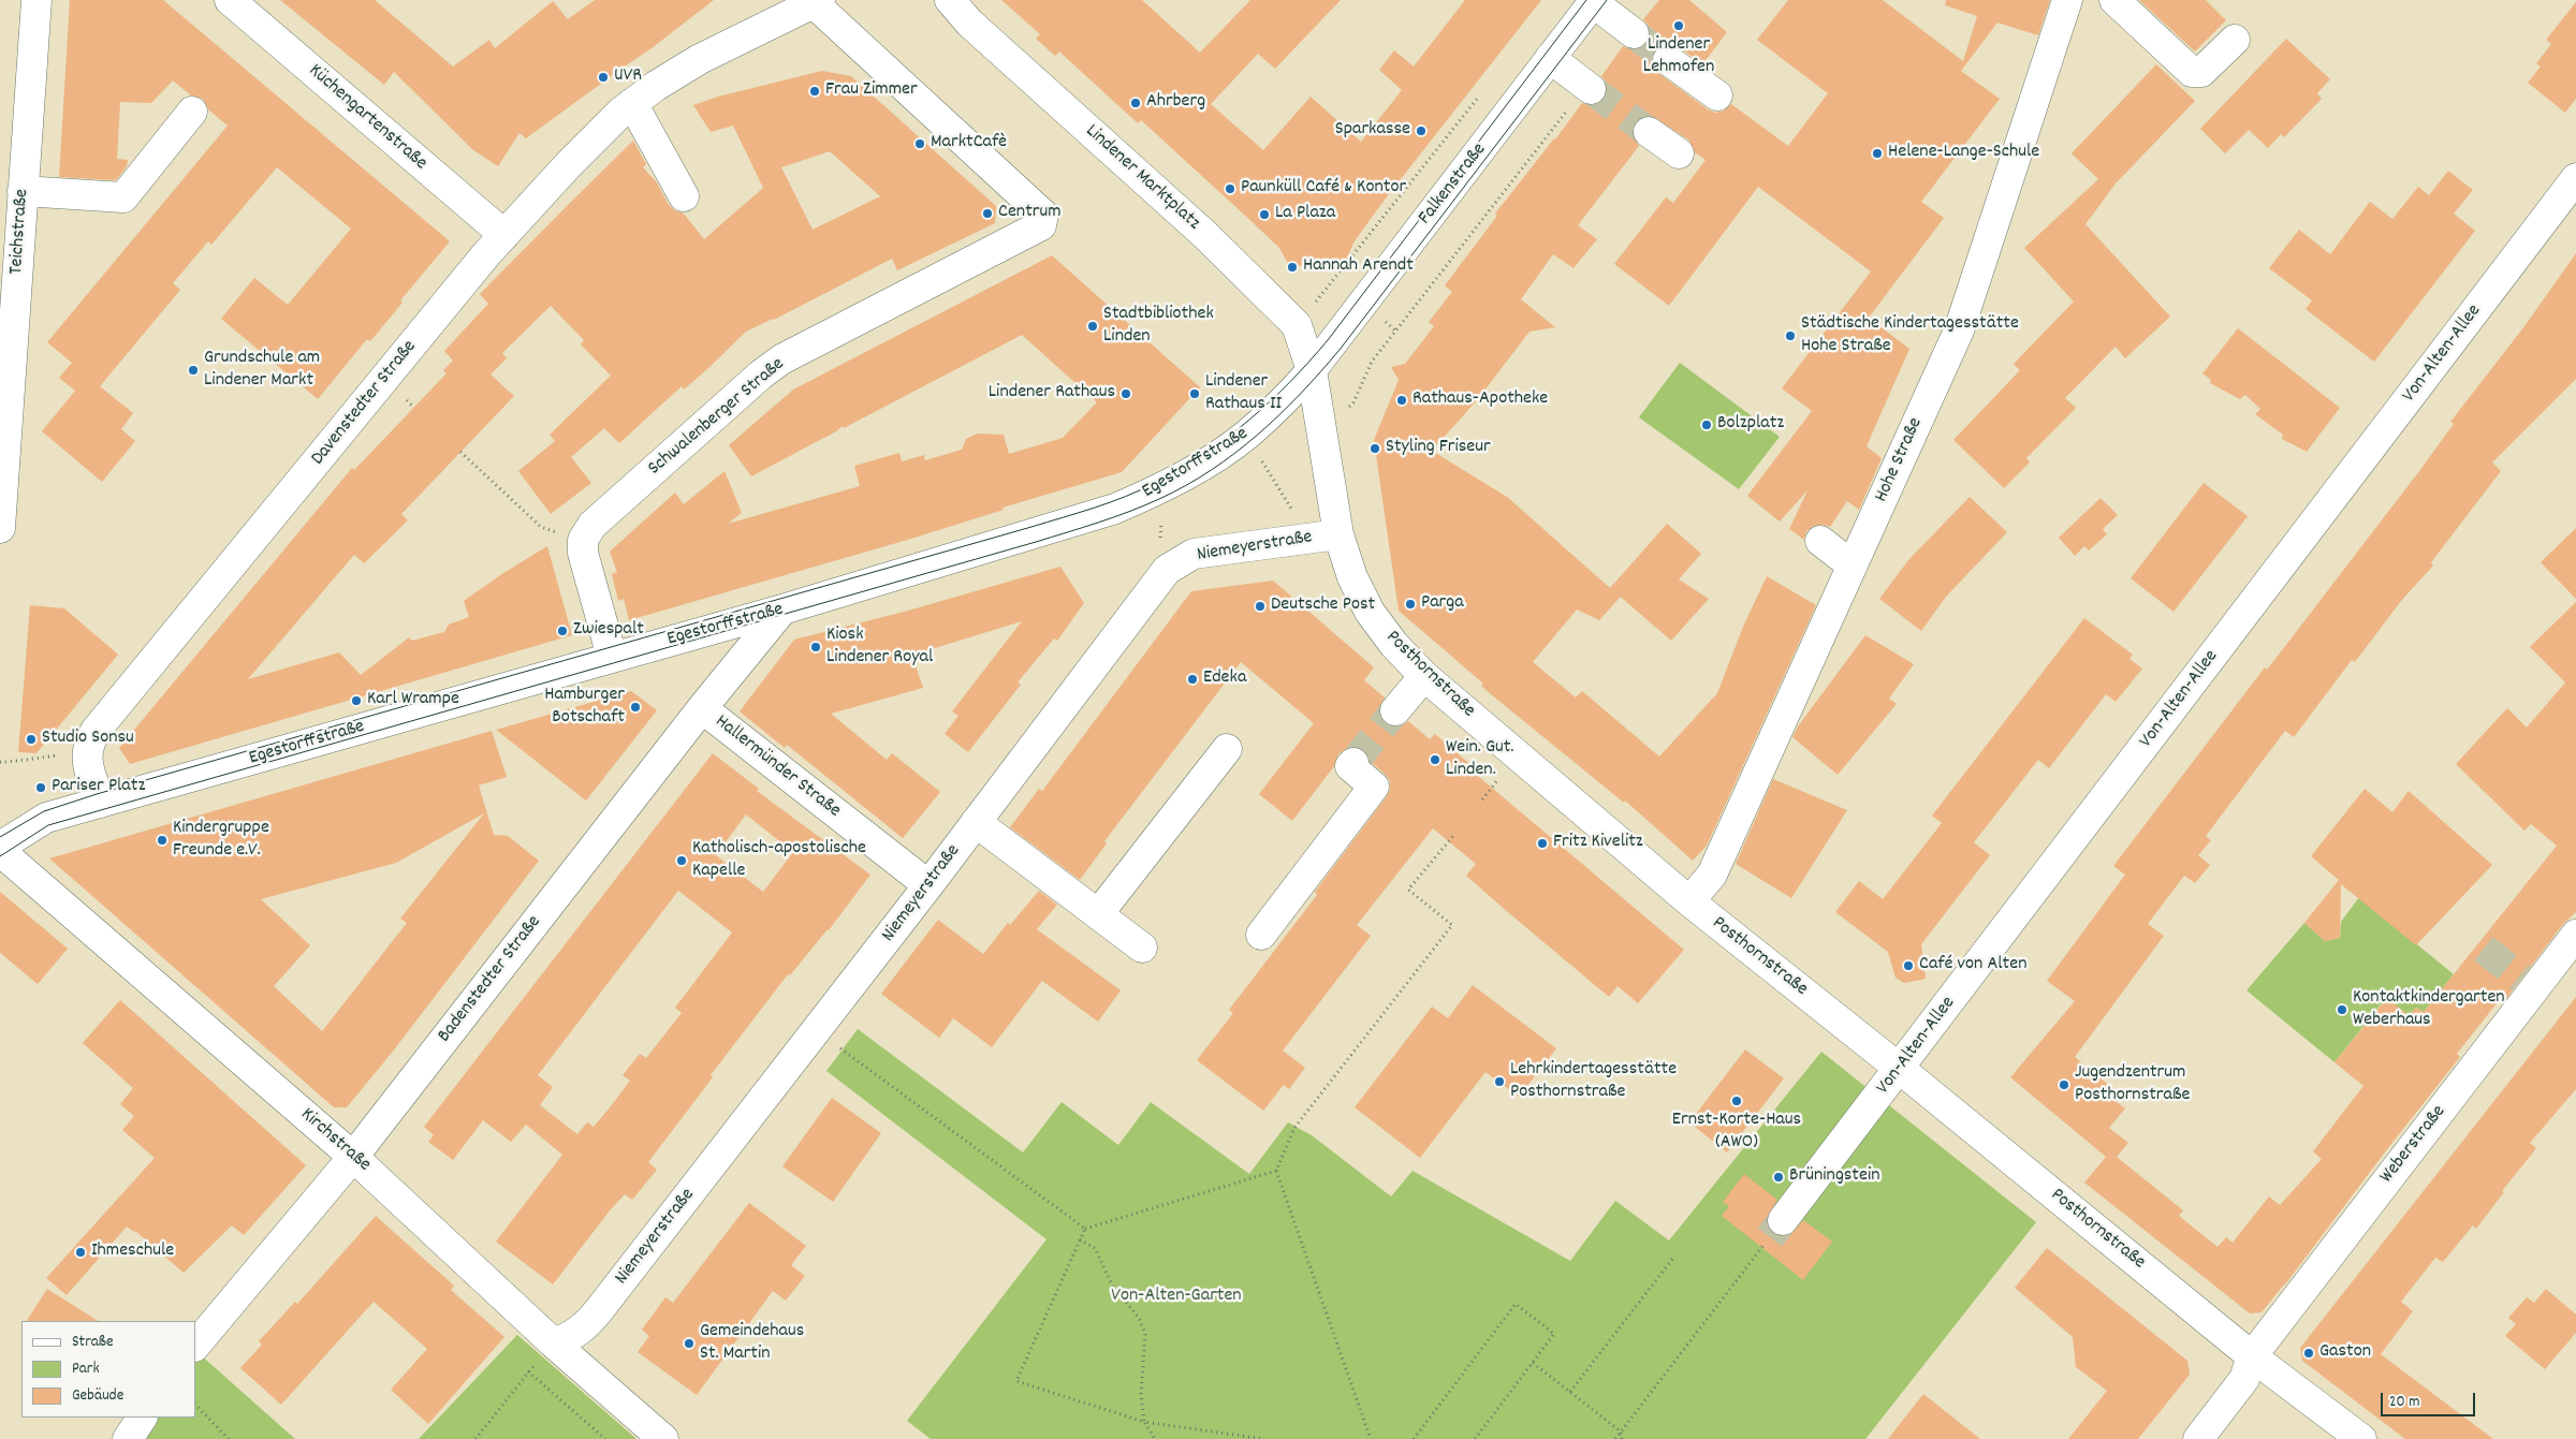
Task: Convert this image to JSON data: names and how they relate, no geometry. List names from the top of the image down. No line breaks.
{"streets":{"street":["Küchengartenstraße","Lindener Marktplatz","Falkenstraße","Teichstraße","Von-Alten-Allee","Davenstedter Straße","Schwalenberger Straße","Hohe Straße","Egestorffstraße","Niemeyerstraße","Posthornstraße","Hallermünder Straße","Badenstedter Straße","Kirchstraße","Weberstraße"]},"crossings":[["Küchengartenstraße","Davenstedter Straße"],["Lindener Marktplatz","Falkenstraße"],["Lindener Marktplatz","Egestorffstraße"],["Lindener Marktplatz","Posthornstraße"],["Falkenstraße","Egestorffstraße"],["Falkenstraße","Posthornstraße"],["Von-Alten-Allee","Posthornstraße"],["Davenstedter Straße","Schwalenberger Straße"],["Hohe Straße","Posthornstraße"],["Egestorffstraße","Posthornstraße"],["Egestorffstraße","Badenstedter Straße"],["Niemeyerstraße","Posthornstraße"],["Niemeyerstraße","Hallermünder Straße"],["Niemeyerstraße","Kirchstraße"],["Posthornstraße","Weberstraße"],["Hallermünder Straße","Badenstedter Straße"],["Badenstedter Straße","Kirchstraße"]],"parks":["Von-Alten-Garten"],"places":["Lindener Lehmofen","UVR","Frau Zimmer","Ahrberg","Sparkasse","MarktCafè","Helene-Lange-Schule","Paunküll Café & Kontor","Centrum","La Plaza","Hannah Arendt","Stadtbibliothek Linden","Städtische Kindertagesstätte Hohe Straße","Grundschule am Lindener Markt","Lindener Rathaus","Lindener Rathaus II","Rathaus-Apotheke","Bolzplatz","Styling Friseur","Parga","Deutsche Post","Zwiespalt","Kiosk Lindener Royal","Edeka","Karl Wrampe","Hamburger Botschaft","Studio Sonsu","Wein. Gut. Linden.","Pariser Platz","Kindergruppe Freunde e.V.","Fritz Kivelitz","Katholisch-apostolische Kapelle","Café von Alten","Kontaktkindergarten Weberhaus","Lehrkindertagesstätte Posthornstraße","Jugendzentrum Posthornstraße","Ernst-Korte-Haus (AWO)","Brüningstein","Ihmeschule","Gemeindehaus St. Martin","Gaston"],"legend":["Straße","Park","Gebäude"],"scale_bar":"20 m"}
